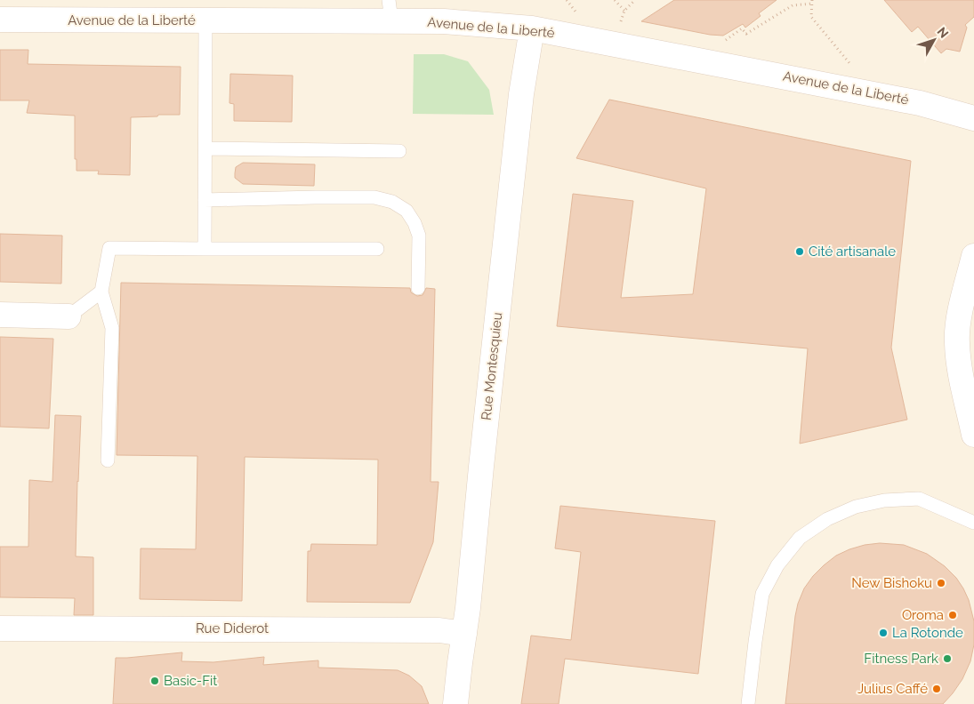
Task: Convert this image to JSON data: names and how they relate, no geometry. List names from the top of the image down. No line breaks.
{"streets":{"street":["Avenue de la Liberté","Rue Montesquieu","Rue Diderot"]},"crossings":[["Avenue de la Liberté","Rue Montesquieu"],["Rue Montesquieu","Rue Diderot"]],"places":["Cité artisanale","New Bishoku","Oroma","La Rotonde","Fitness Park","Basic-Fit","Julius Caffé"],"north":"top right"}
